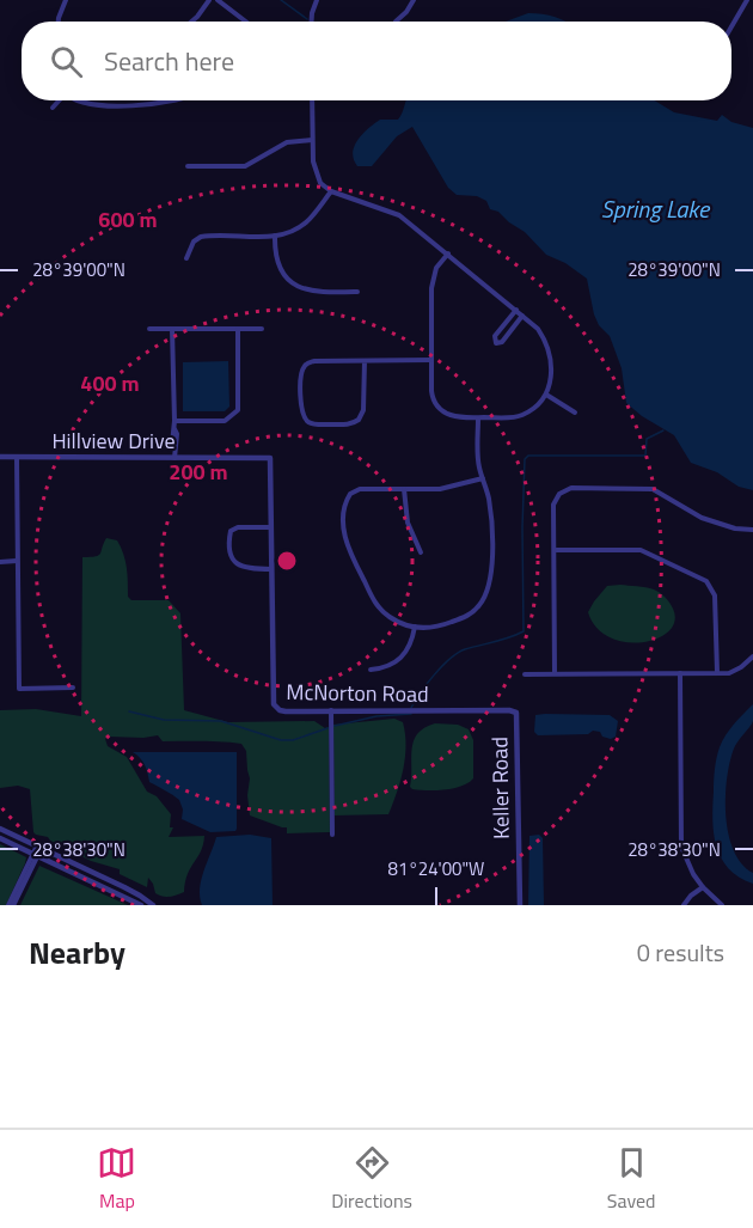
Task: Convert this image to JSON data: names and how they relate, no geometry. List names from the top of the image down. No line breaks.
{"streets":{"street":["Hillview Drive","McNorton Road","Keller Road"]},"crossings":[["Hillview Drive","McNorton Road"],["McNorton Road","Keller Road"]],"water":["Spring Lake"],"page":{"search":"Search here","heading":["Nearby","0 results"],"nav":["Map","Directions","Saved"]},"coordinates":["28°39'00\"N","28°38'30\"N","81°24'00\"W"],"rings":["600 m","400 m","200 m"]}
